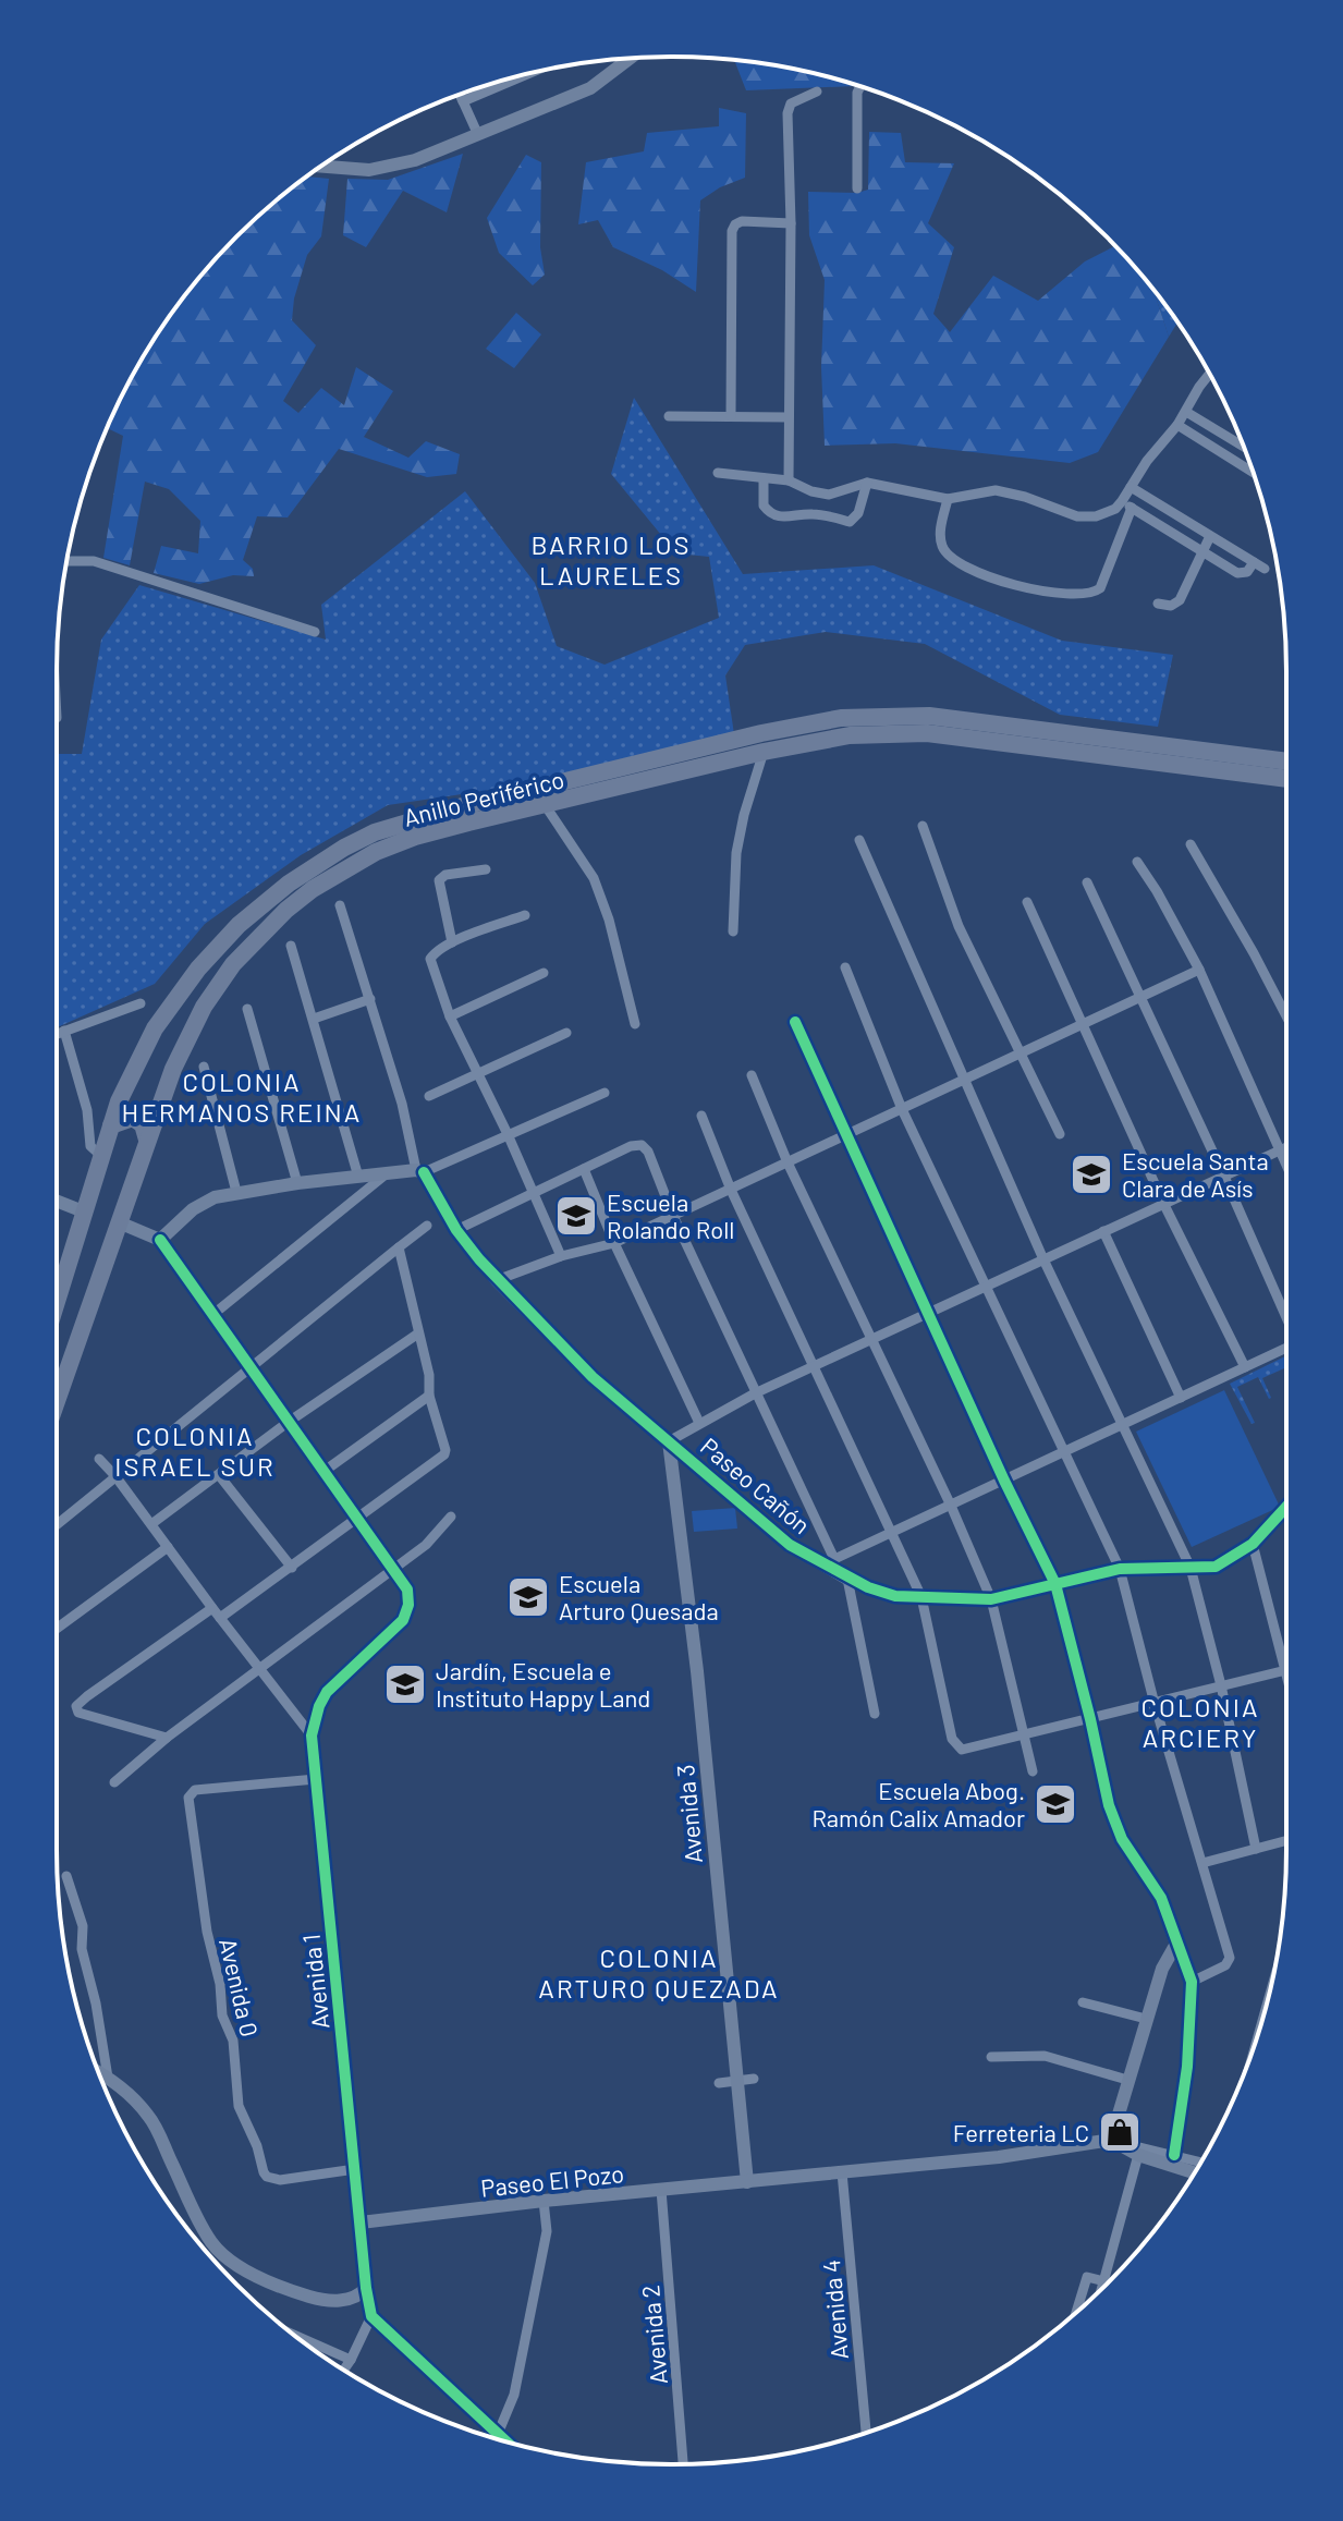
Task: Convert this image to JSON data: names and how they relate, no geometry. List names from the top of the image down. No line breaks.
{"streets":{"highway":["Anillo Periférico"],"street":["Paseo Cañón","Avenida 3","Avenida 1","Avenida 0","Paseo El Pozo","Avenida 4","Avenida 2"]},"crossings":[["Paseo Cañón","Avenida 3"],["Avenida 3","Paseo El Pozo"],["Avenida 1","Avenida 0"],["Avenida 1","Paseo El Pozo"],["Paseo El Pozo","Avenida 4"],["Paseo El Pozo","Avenida 2"]],"districts":["BARRIO LOS LAURELES","COLONIA HERMANOS REINA","COLONIA ISRAEL SUR","COLONIA ARCIERY","COLONIA ARTURO QUEZADA"],"places":{"school or university":["Escuela Santa Clara de Asís","Escuela Rolando Roll","Escuela Arturo Quesada","Jardín, Escuela e Instituto Happy Land","Escuela Abog. Ramón Calix Amador"],"shop":["Ferreteria LC"]}}
